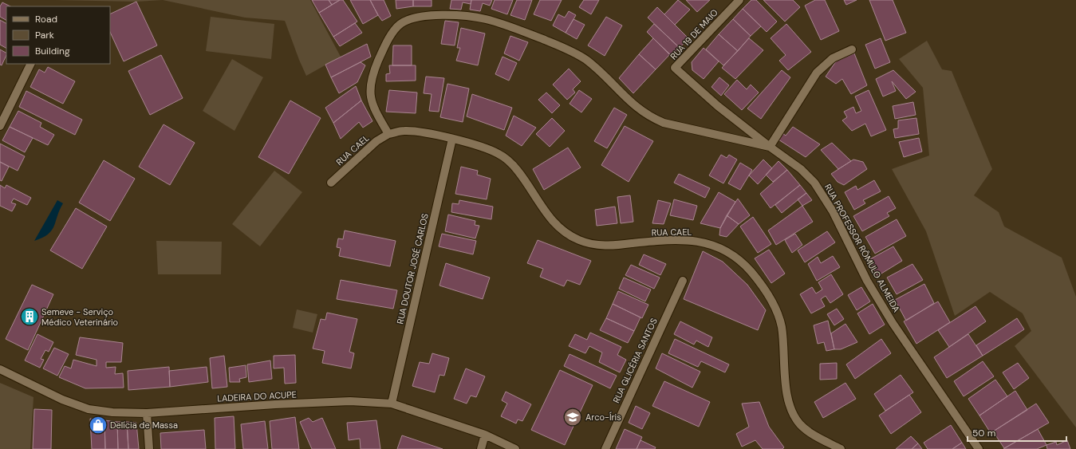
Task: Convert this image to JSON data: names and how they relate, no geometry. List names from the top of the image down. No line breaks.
{"streets":{"street":["RUA 19 DE MAIO","RUA CAEL","RUA PROFESSOR RÔMULO ALMEIDA","RUA DOUTOR JOSÉ CARLOS","RUA GLICÉRIA SANTOS","LADEIRA DO ACUPE"]},"crossings":[["RUA 19 DE MAIO","RUA PROFESSOR RÔMULO ALMEIDA"],["RUA CAEL","RUA PROFESSOR RÔMULO ALMEIDA"],["RUA CAEL","RUA DOUTOR JOSÉ CARLOS"],["RUA DOUTOR JOSÉ CARLOS","LADEIRA DO ACUPE"]],"places":{"building":["Semeve - Serviço Médico Veterinário"],"school or university":["Arco-Íris"],"shop":["Delícia de Massa"]},"legend":["Road","Park","Building"],"scale_bar":"50 m"}
